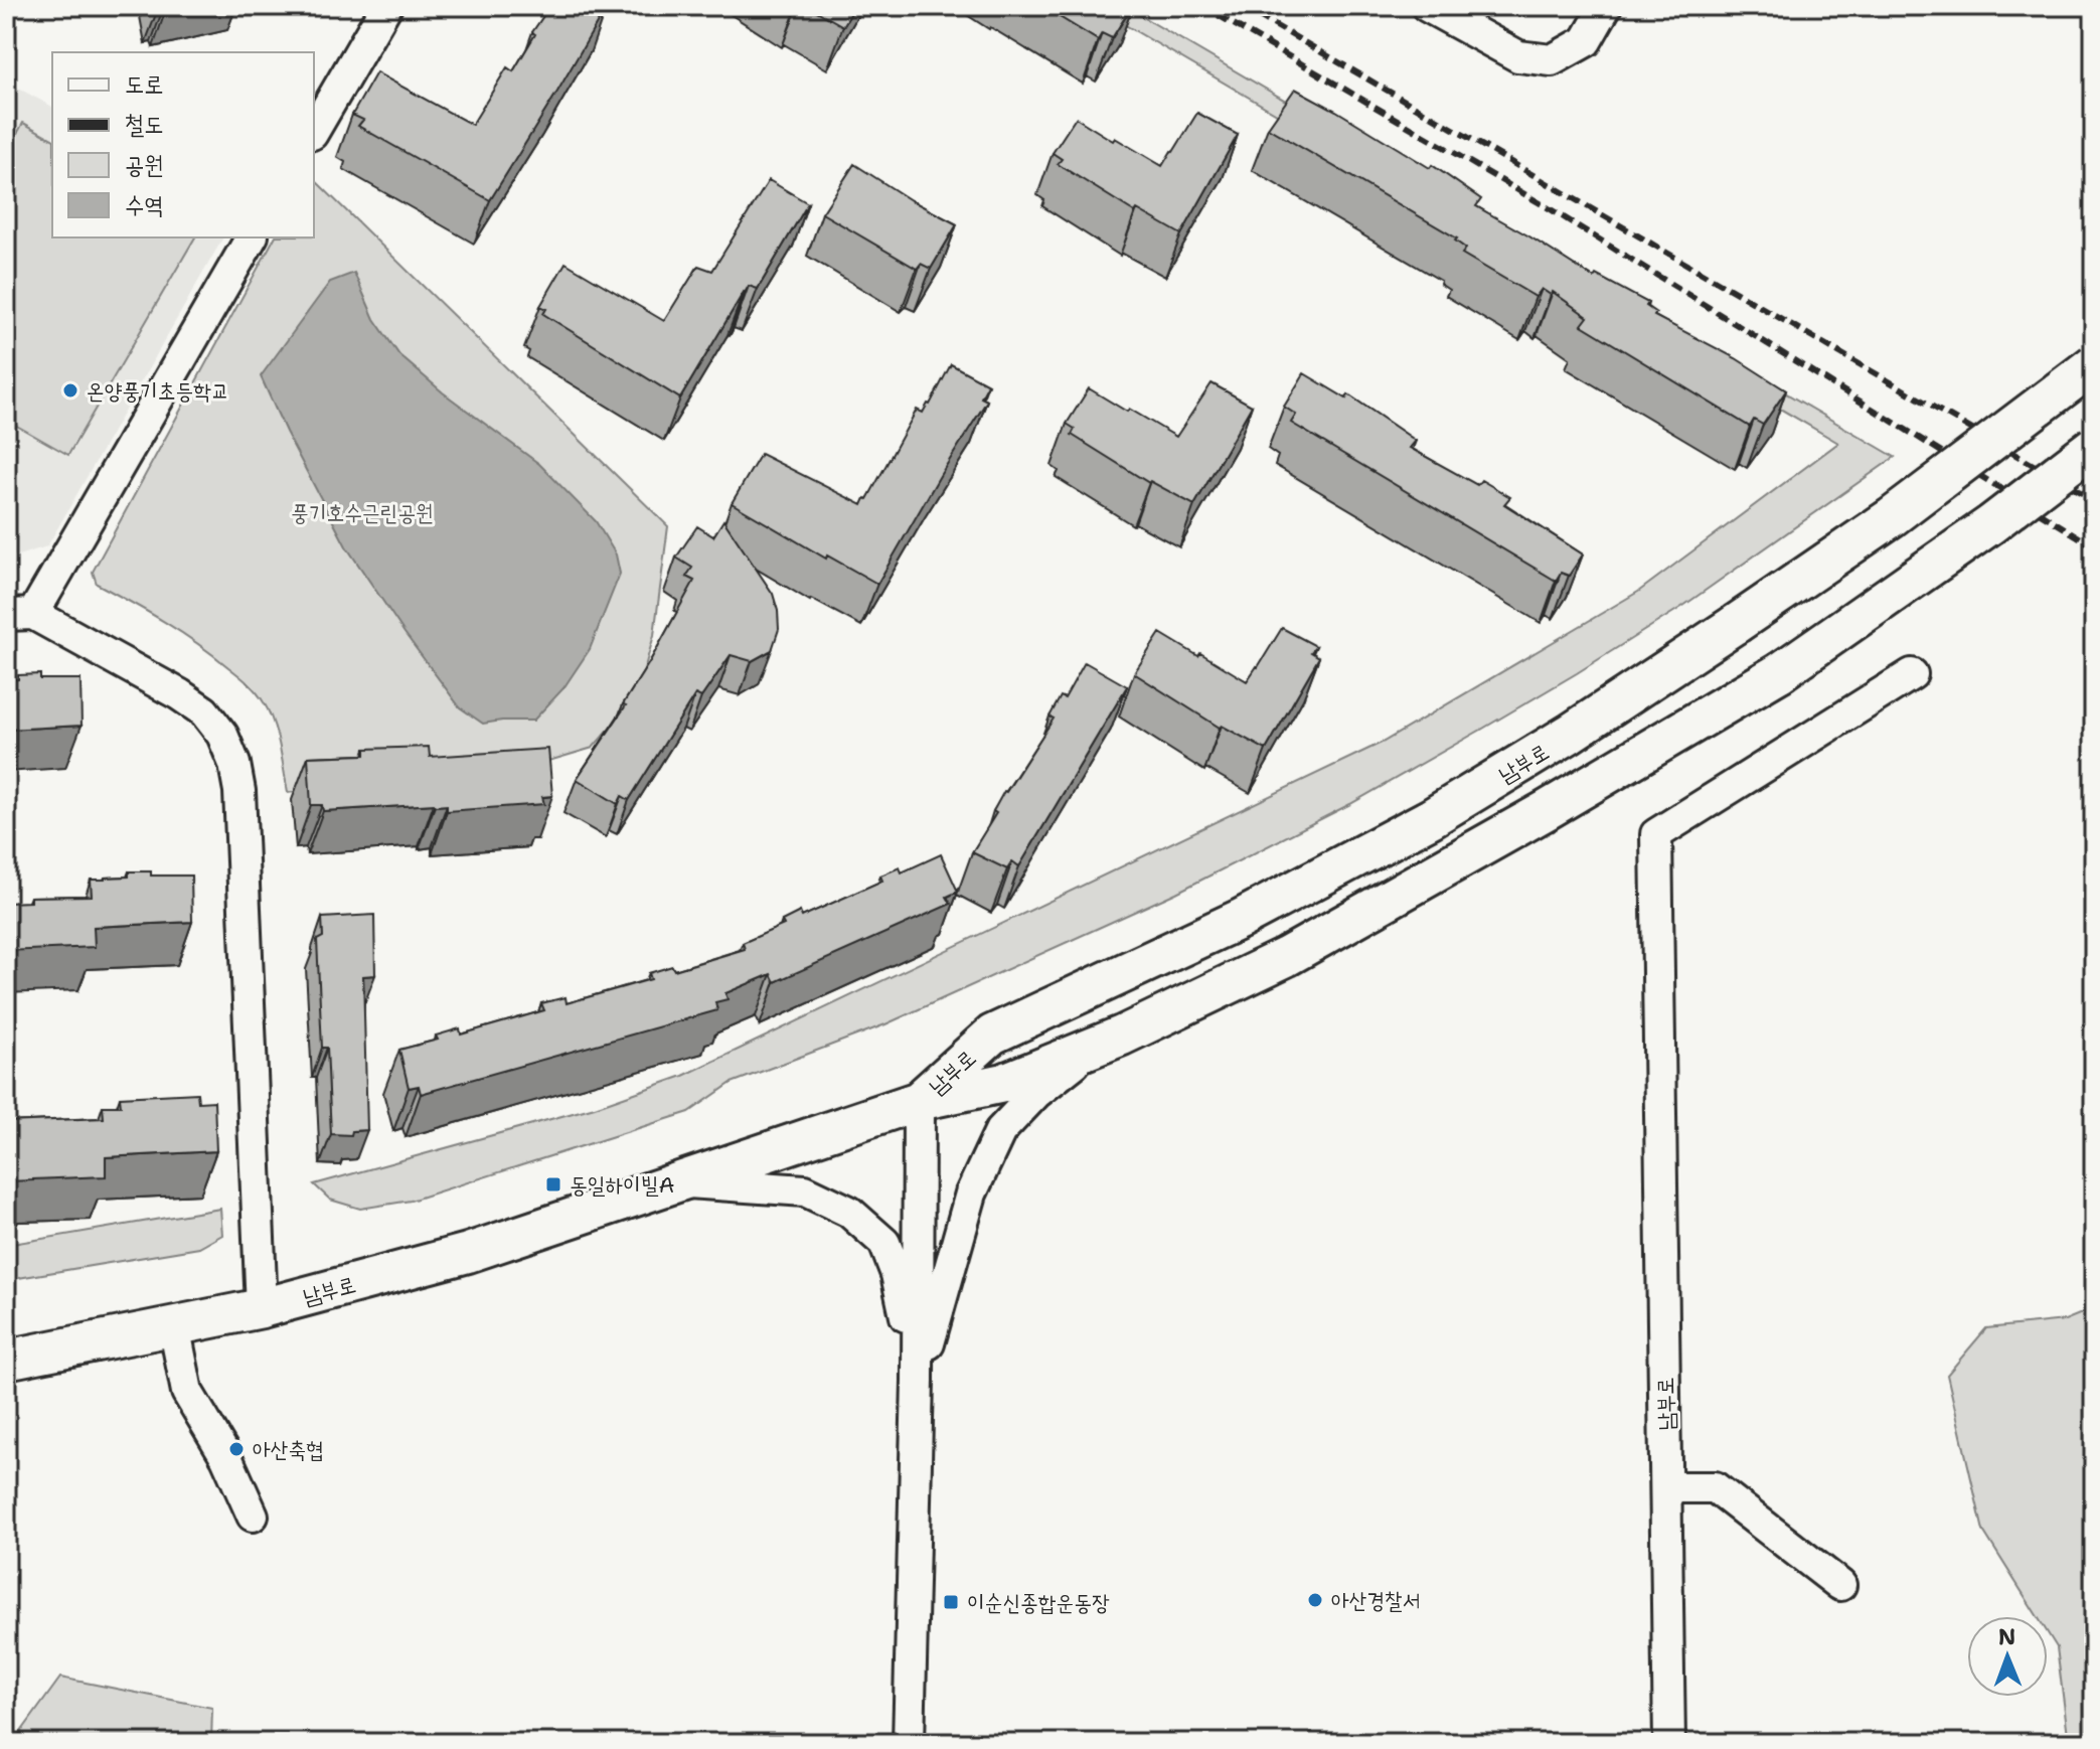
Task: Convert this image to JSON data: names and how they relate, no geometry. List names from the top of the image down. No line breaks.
{"streets":{"main road":["남부로"]},"parks":["풍기호수근린공원"],"places":{"other":["온양풍기초등학교","아산축협","아산경찰서"],"transit":["동일하이빌A","이순신종합운동장"]},"legend":["도로","철도","공원","수역"],"north":"top"}
